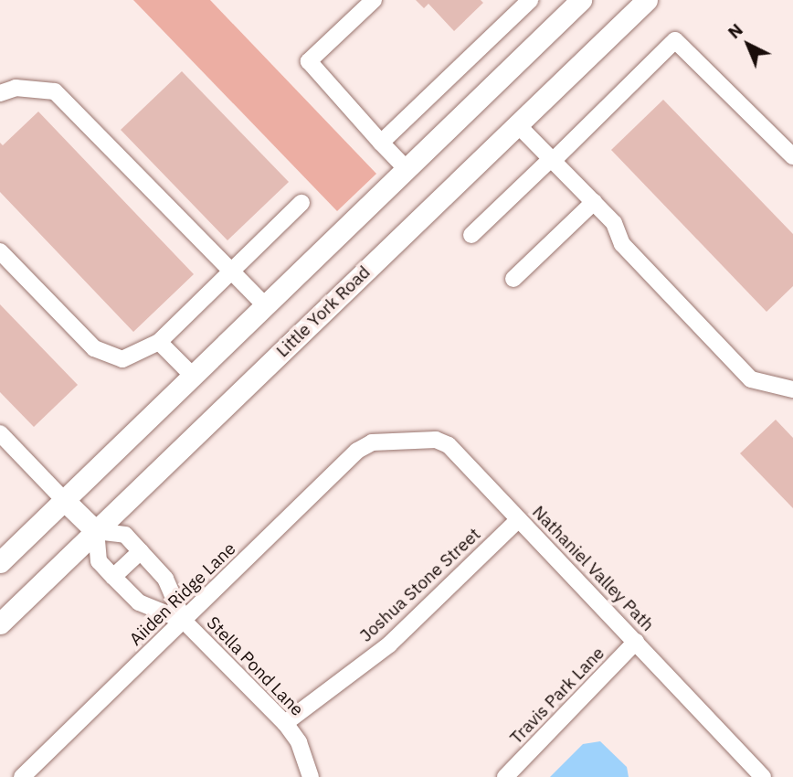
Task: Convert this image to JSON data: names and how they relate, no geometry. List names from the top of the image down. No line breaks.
{"streets":{"main road":["Little York Road"],"street":["Nathaniel Valley Path","Joshua Stone Street","Aiiden Ridge Lane","Stella Pond Lane","Travis Park Lane"]},"crossings":[["Little York Road","Stella Pond Lane"],["Nathaniel Valley Path","Joshua Stone Street"],["Nathaniel Valley Path","Aiiden Ridge Lane"],["Nathaniel Valley Path","Travis Park Lane"],["Joshua Stone Street","Stella Pond Lane"],["Aiiden Ridge Lane","Stella Pond Lane"]],"north":"top left"}
